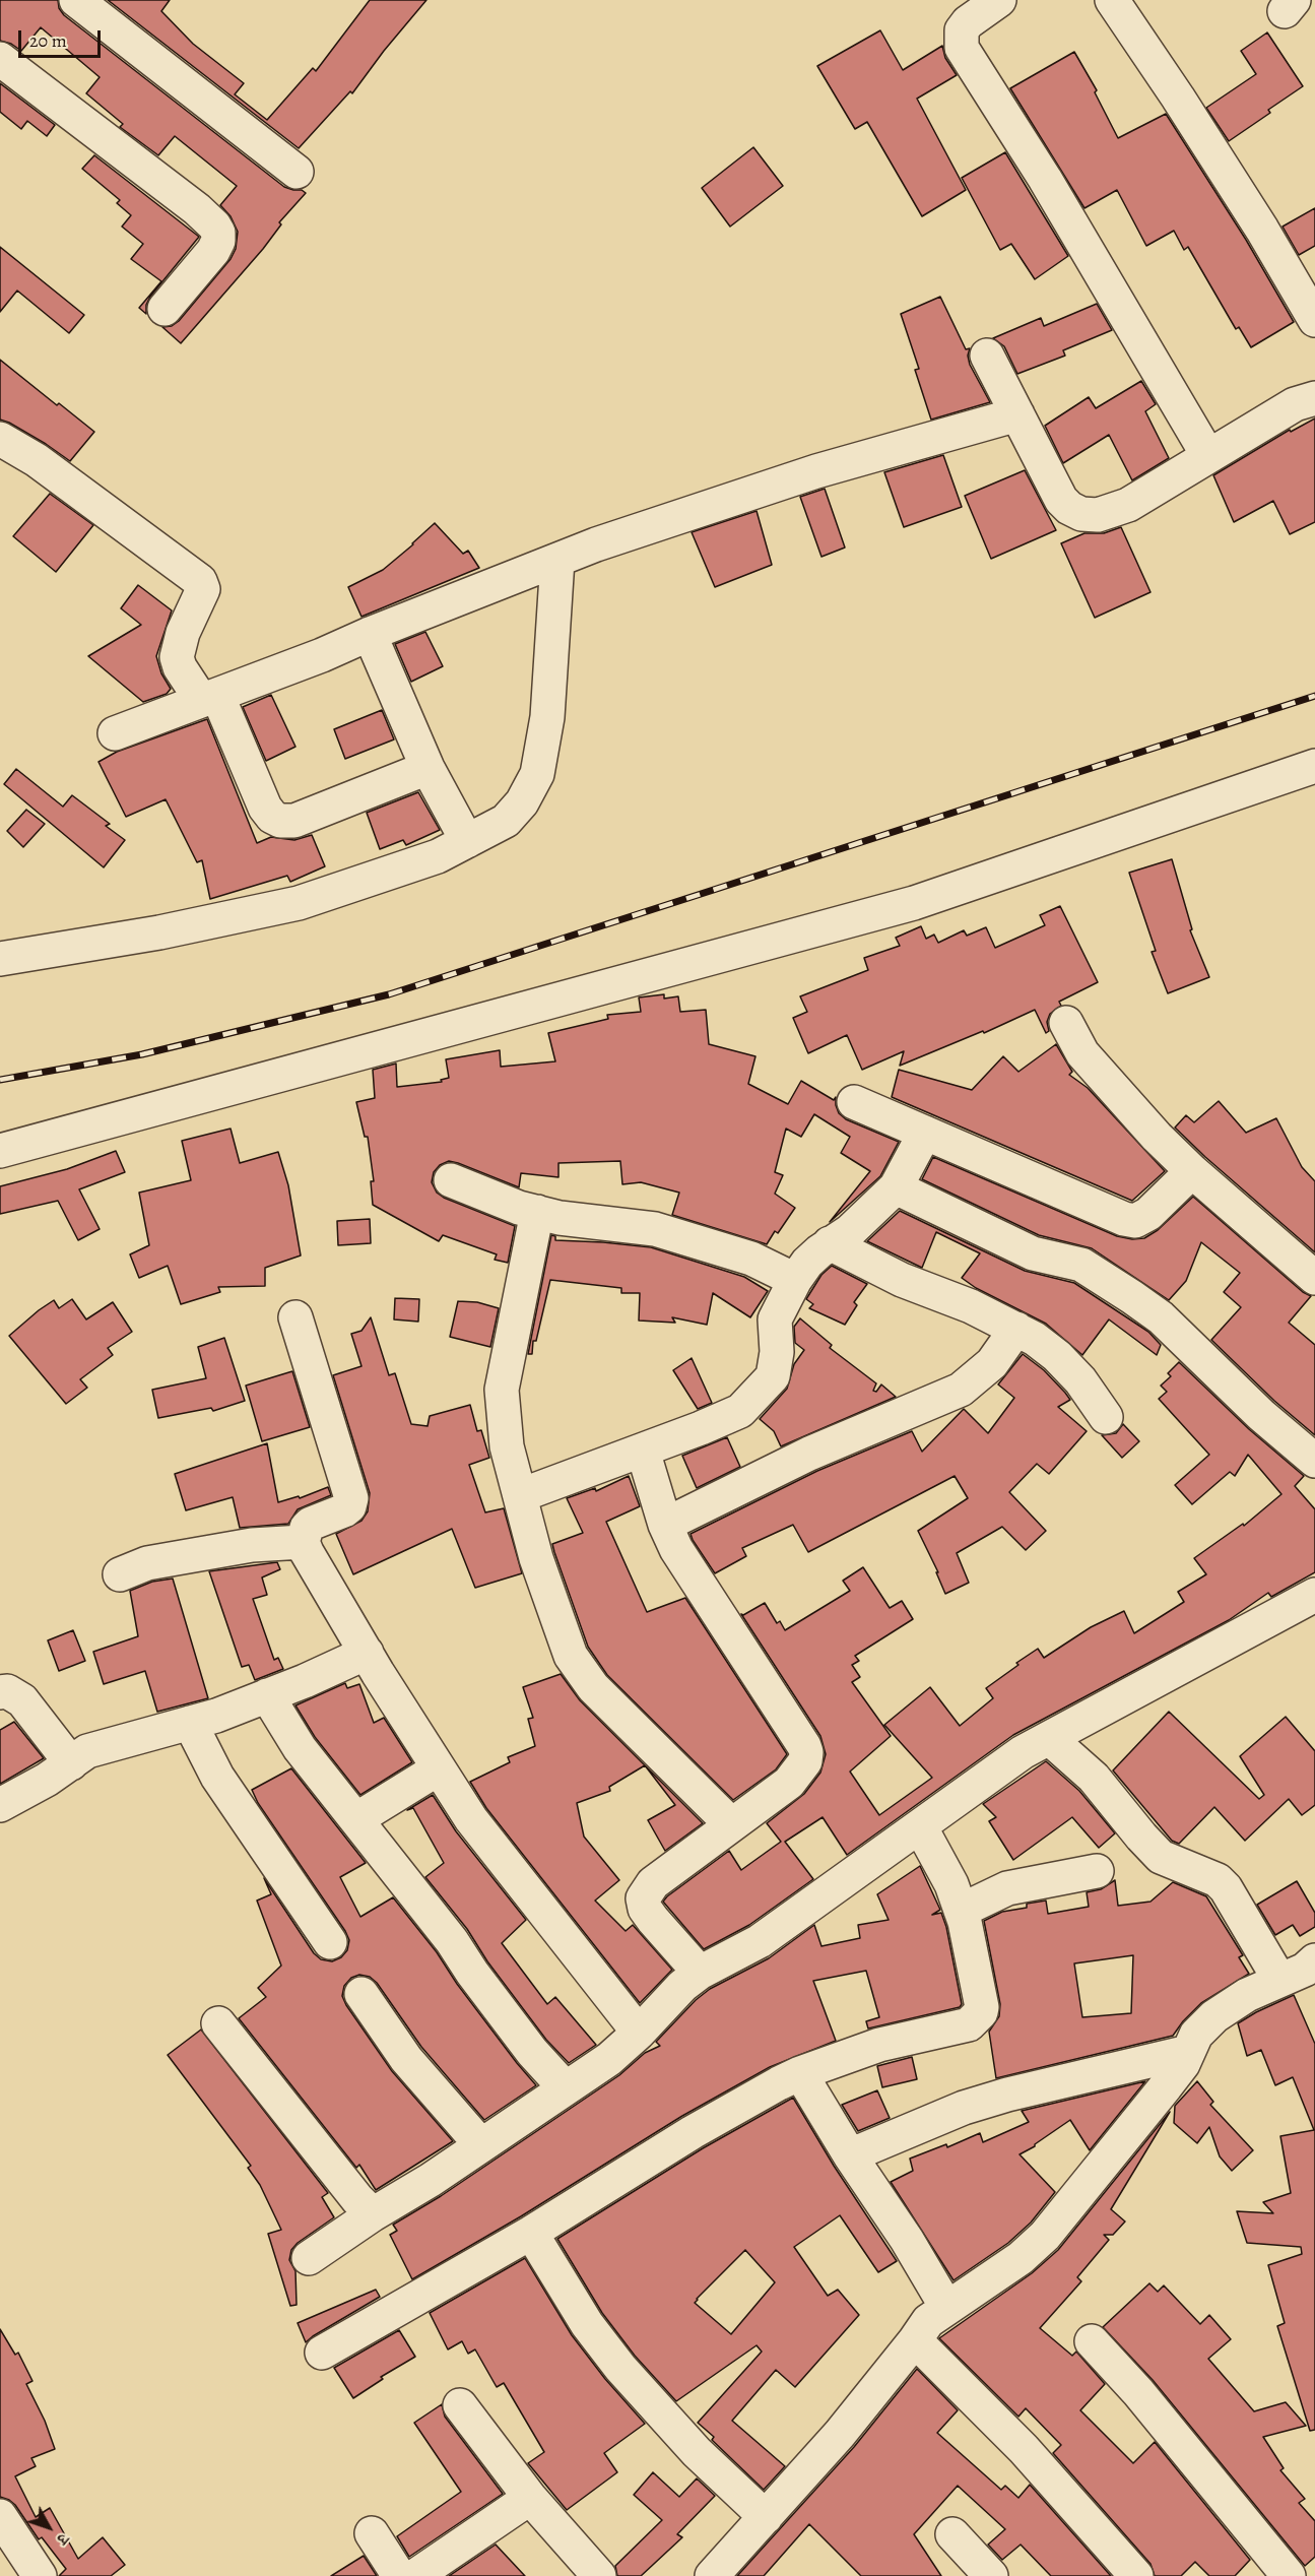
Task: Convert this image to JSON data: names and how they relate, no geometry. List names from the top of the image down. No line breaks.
{"scale_bar":"20 m","north":"bottom right"}
